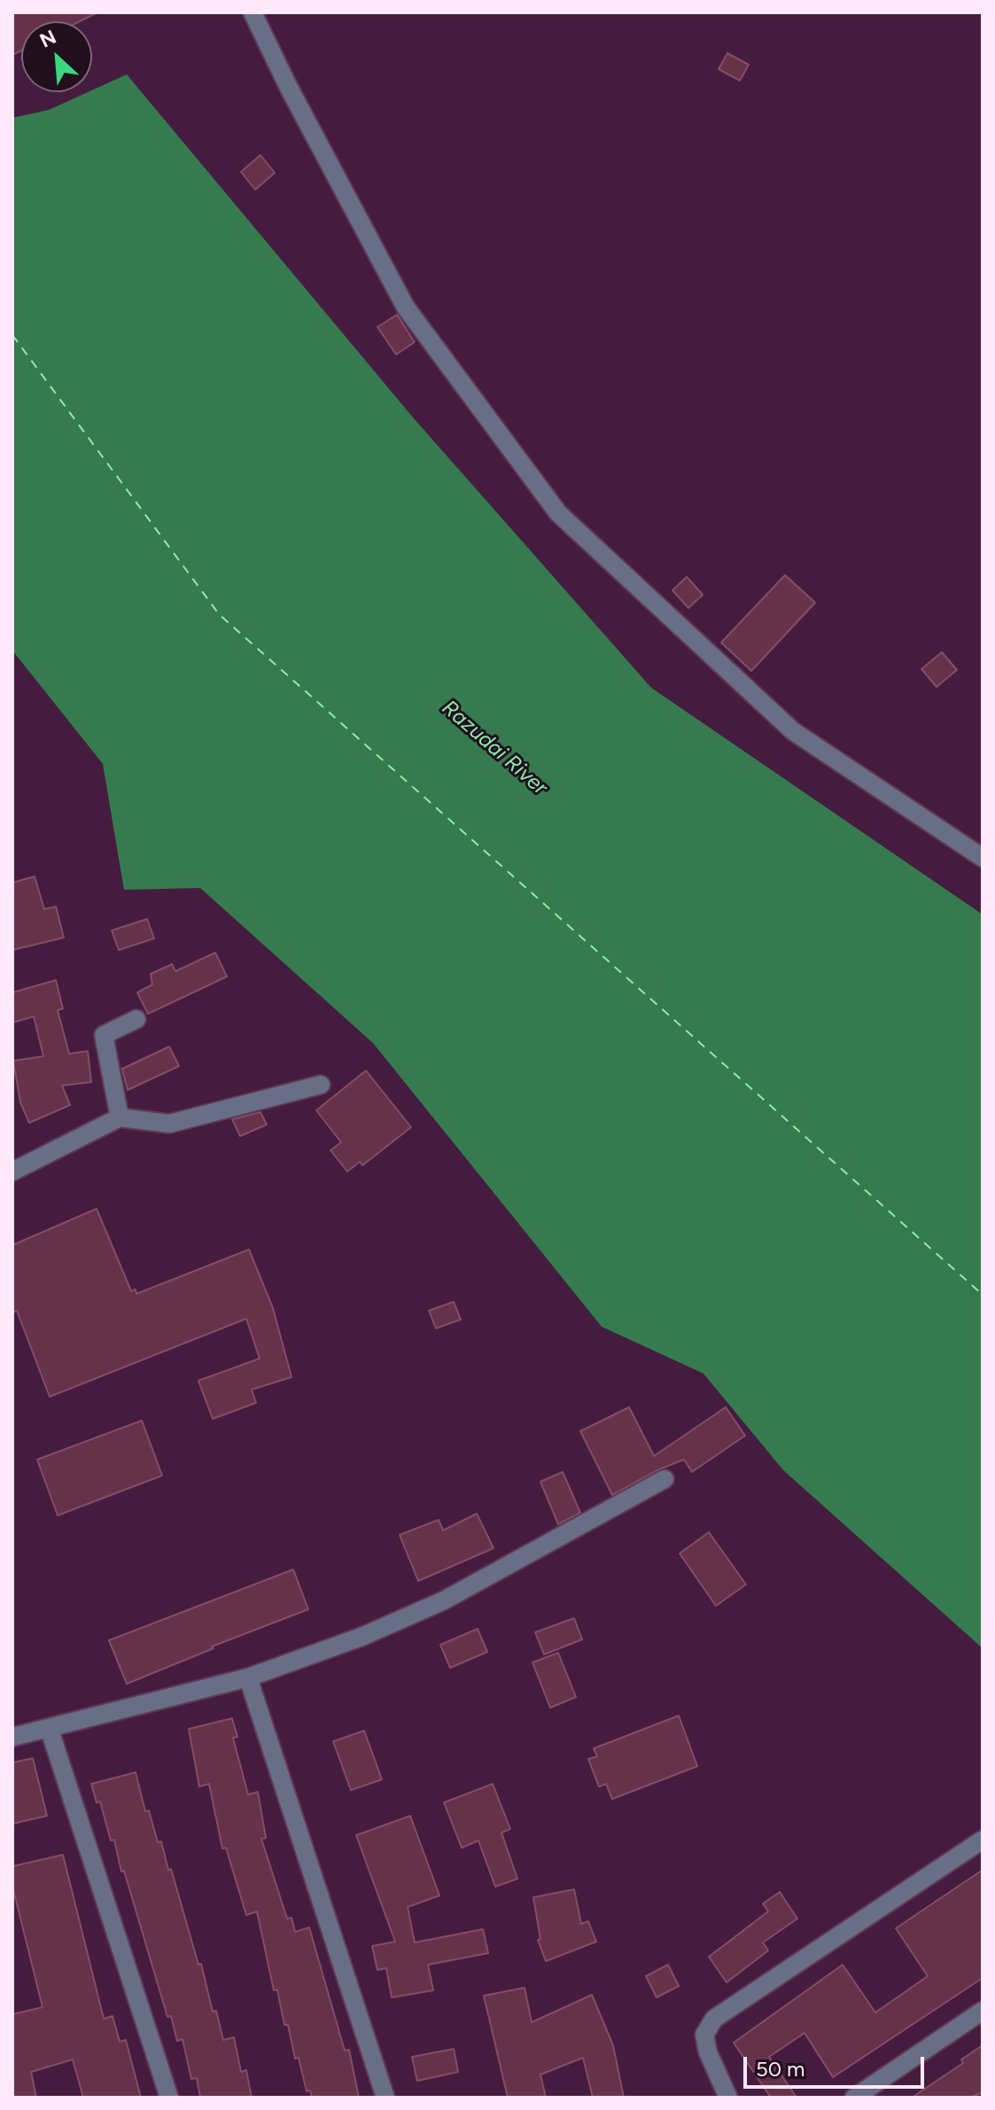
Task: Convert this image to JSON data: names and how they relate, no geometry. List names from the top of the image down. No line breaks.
{"water":["Razudai River"],"scale_bar":"50 m","north":"top left"}
